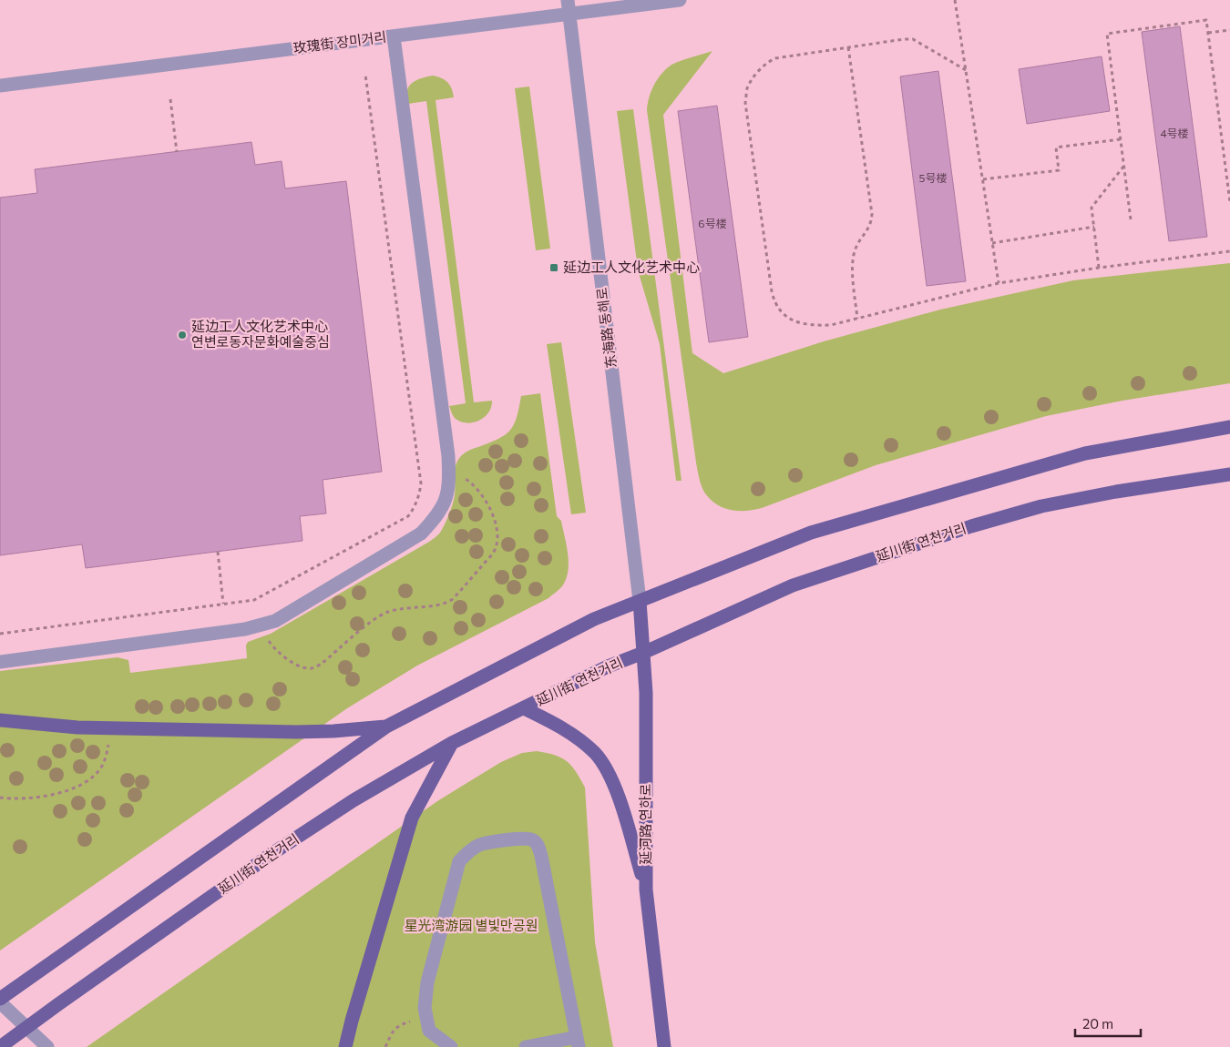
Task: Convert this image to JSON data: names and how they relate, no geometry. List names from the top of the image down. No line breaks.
{"streets":{"main road":["延川街 연천거리","延河路 연하로"],"street":["玫瑰街 장미거리","东海路 동해로"]},"crossings":[["玫瑰街 장미거리","东海路 동해로"],["东海路 동해로","延河路 연하로"],["延川街 연천거리","延河路 연하로"]],"parks":["星光湾游园 별빛만공원"],"places":{"transit":["延边工人文化艺术中心"],"other":["延边工人文化艺术中心 연변로동자문화예술중심"]},"house_numbers":["4号楼","5号楼","6号楼"],"scale_bar":"20 m"}
